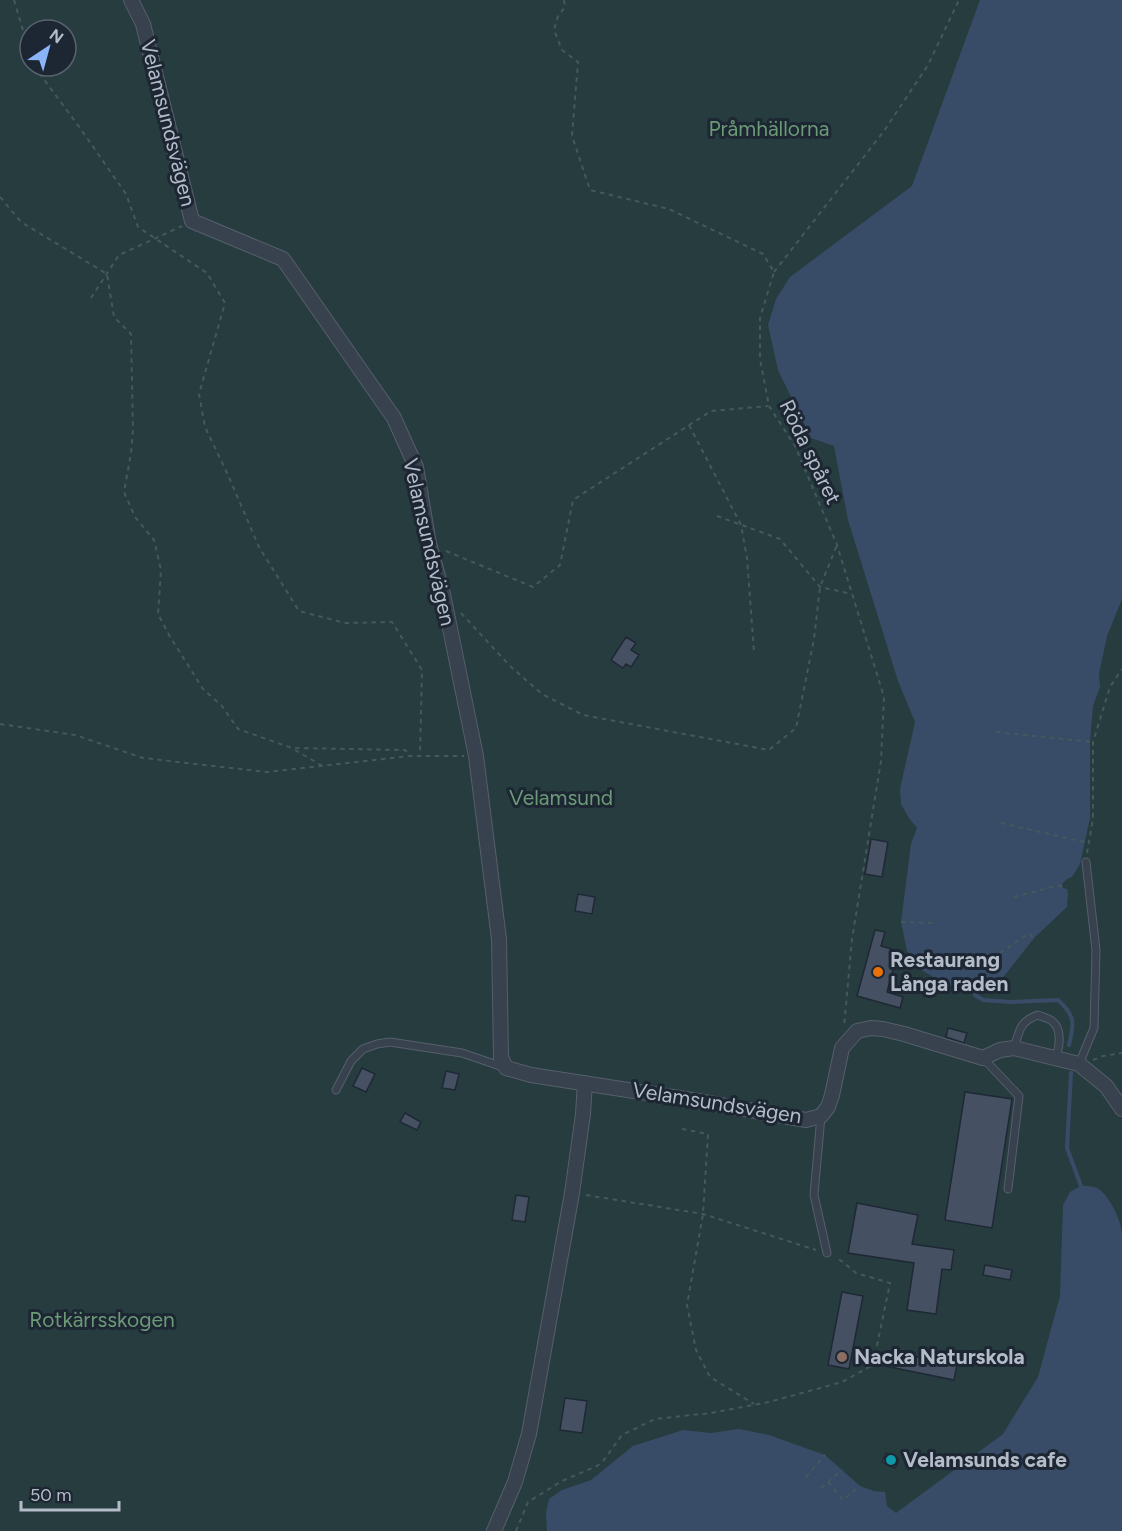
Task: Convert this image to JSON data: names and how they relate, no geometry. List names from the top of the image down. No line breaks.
{"streets":{"street":["Velamsundsvägen"],"path":["Röda spåret"]},"parks":["Pråmhällorna","Velamsund","Rotkärrsskogen"],"places":["Restaurang Långa raden","Nacka Naturskola","Velamsunds cafe"],"scale_bar":"50 m","north":"top right"}
